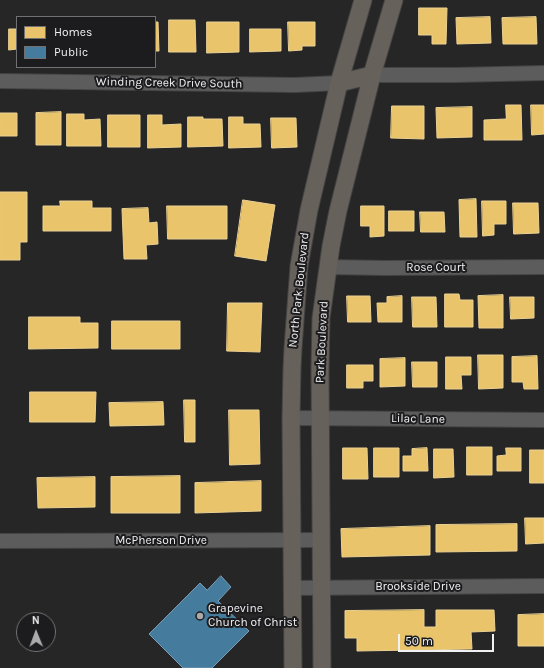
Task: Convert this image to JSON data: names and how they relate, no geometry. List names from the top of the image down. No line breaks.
{"streets":{"main road":["North Park Boulevard","Park Boulevard"],"street":["Winding Creek Drive South","Rose Court","Lilac Lane","McPherson Drive","Brookside Drive"]},"crossings":[["Winding Creek Drive South","North Park Boulevard"],["Rose Court","Park Boulevard"],["North Park Boulevard","Lilac Lane"],["North Park Boulevard","McPherson Drive"],["North Park Boulevard","Brookside Drive"],["Park Boulevard","Lilac Lane"],["Park Boulevard","McPherson Drive"],["Park Boulevard","Brookside Drive"]],"places":["Grapevine Church of Christ"],"legend":["Homes","Public"],"scale_bar":"50 m","north":"top"}
